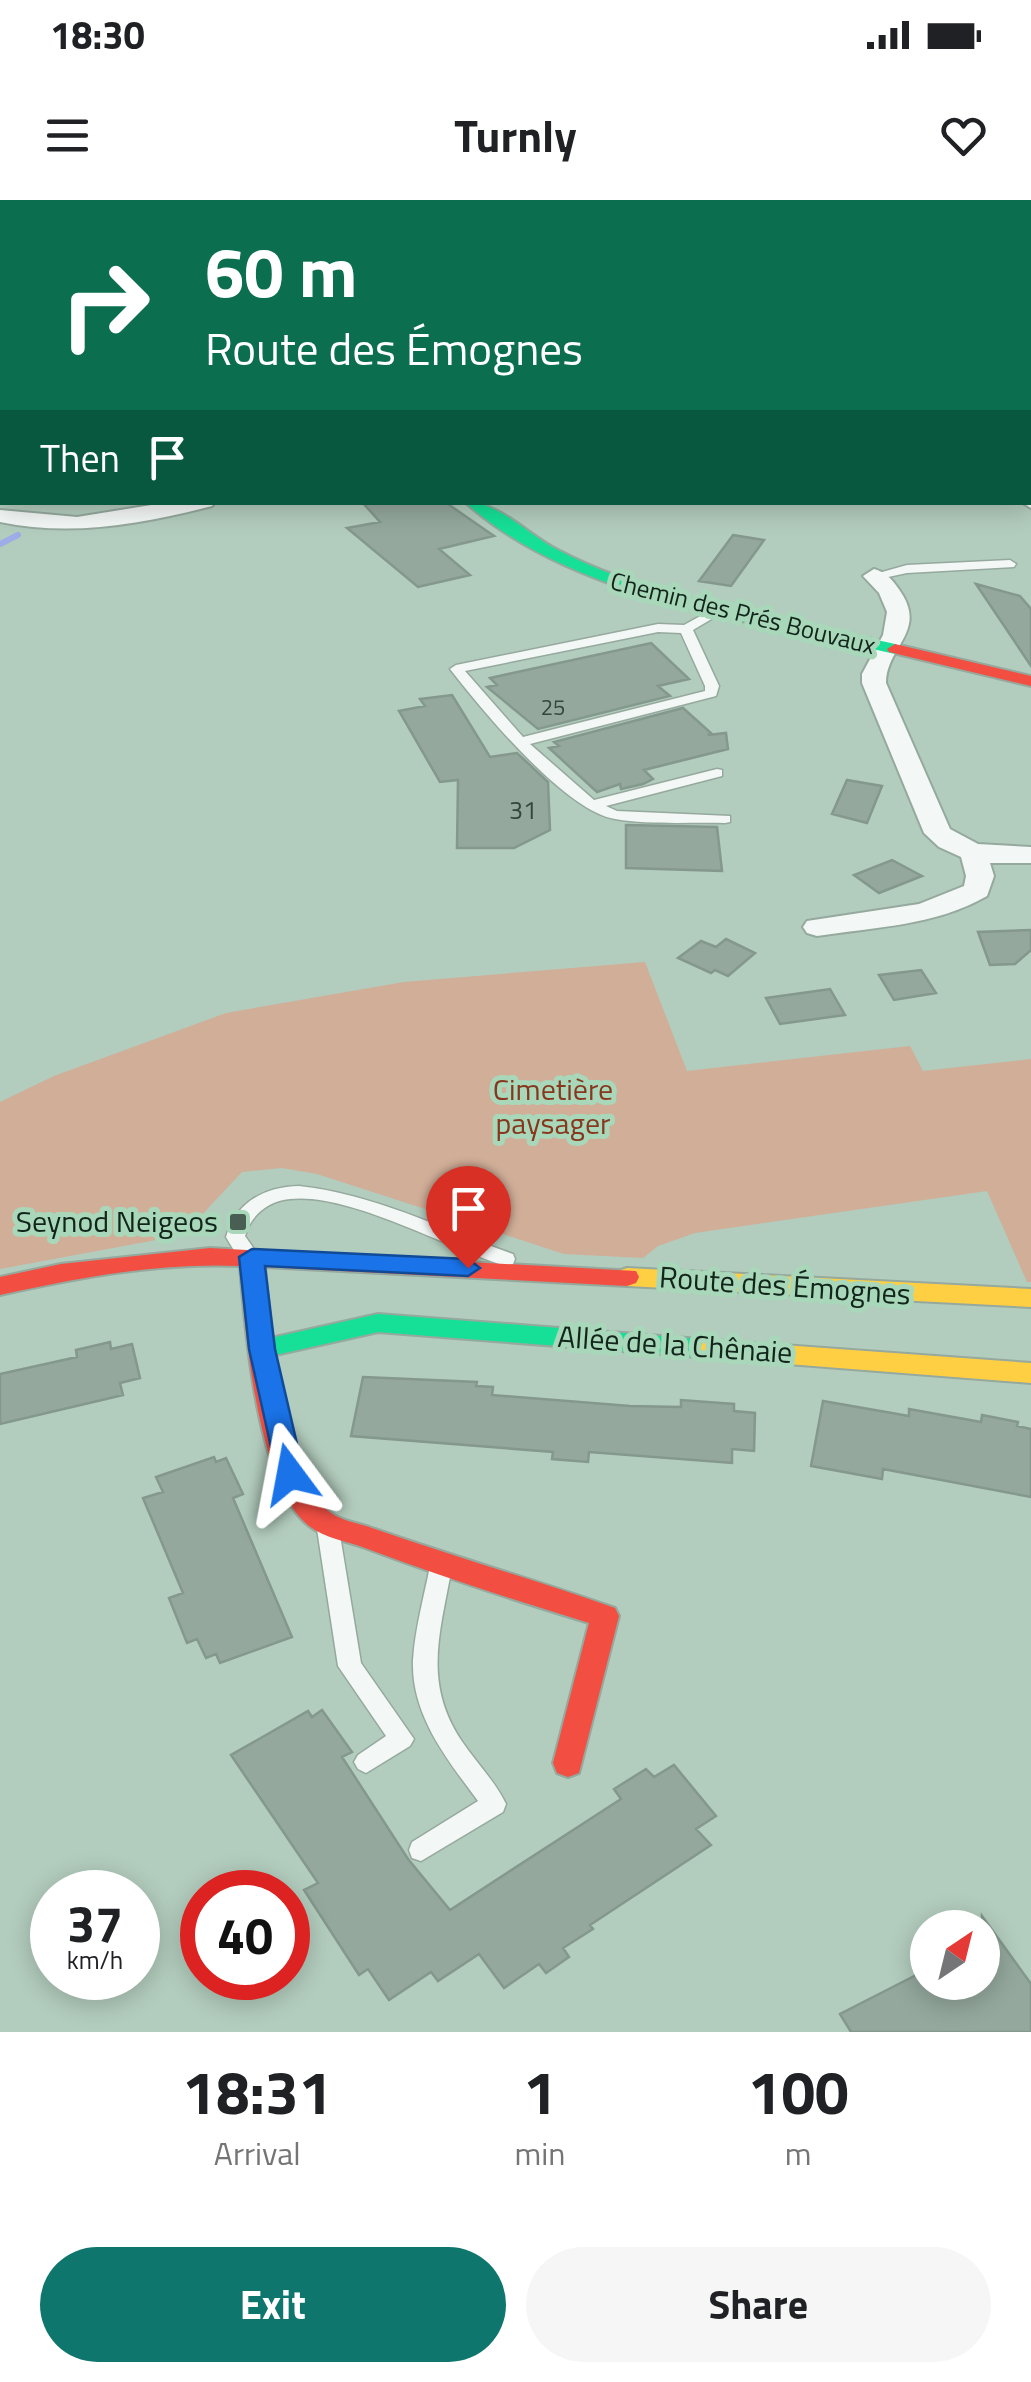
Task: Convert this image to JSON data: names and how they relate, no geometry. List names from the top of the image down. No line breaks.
{"streets":{"street":["Chemin des Prés Bouvaux","Route des Émognes","Allée de la Chênaie"]},"parks":["Cimetière paysager"],"places":{"transit":["Seynod Neigeos"]},"house_numbers":["25","31"],"north":"top right","page":{"status":"18:30","header":"Turnly","turn":["60 m","Route des Émognes"],"then":"Then","speed":"37 km/h","limit":"40","eta":["18:31","Arrival","1","min","100","m"],"buttons":["Exit","Share"]}}
